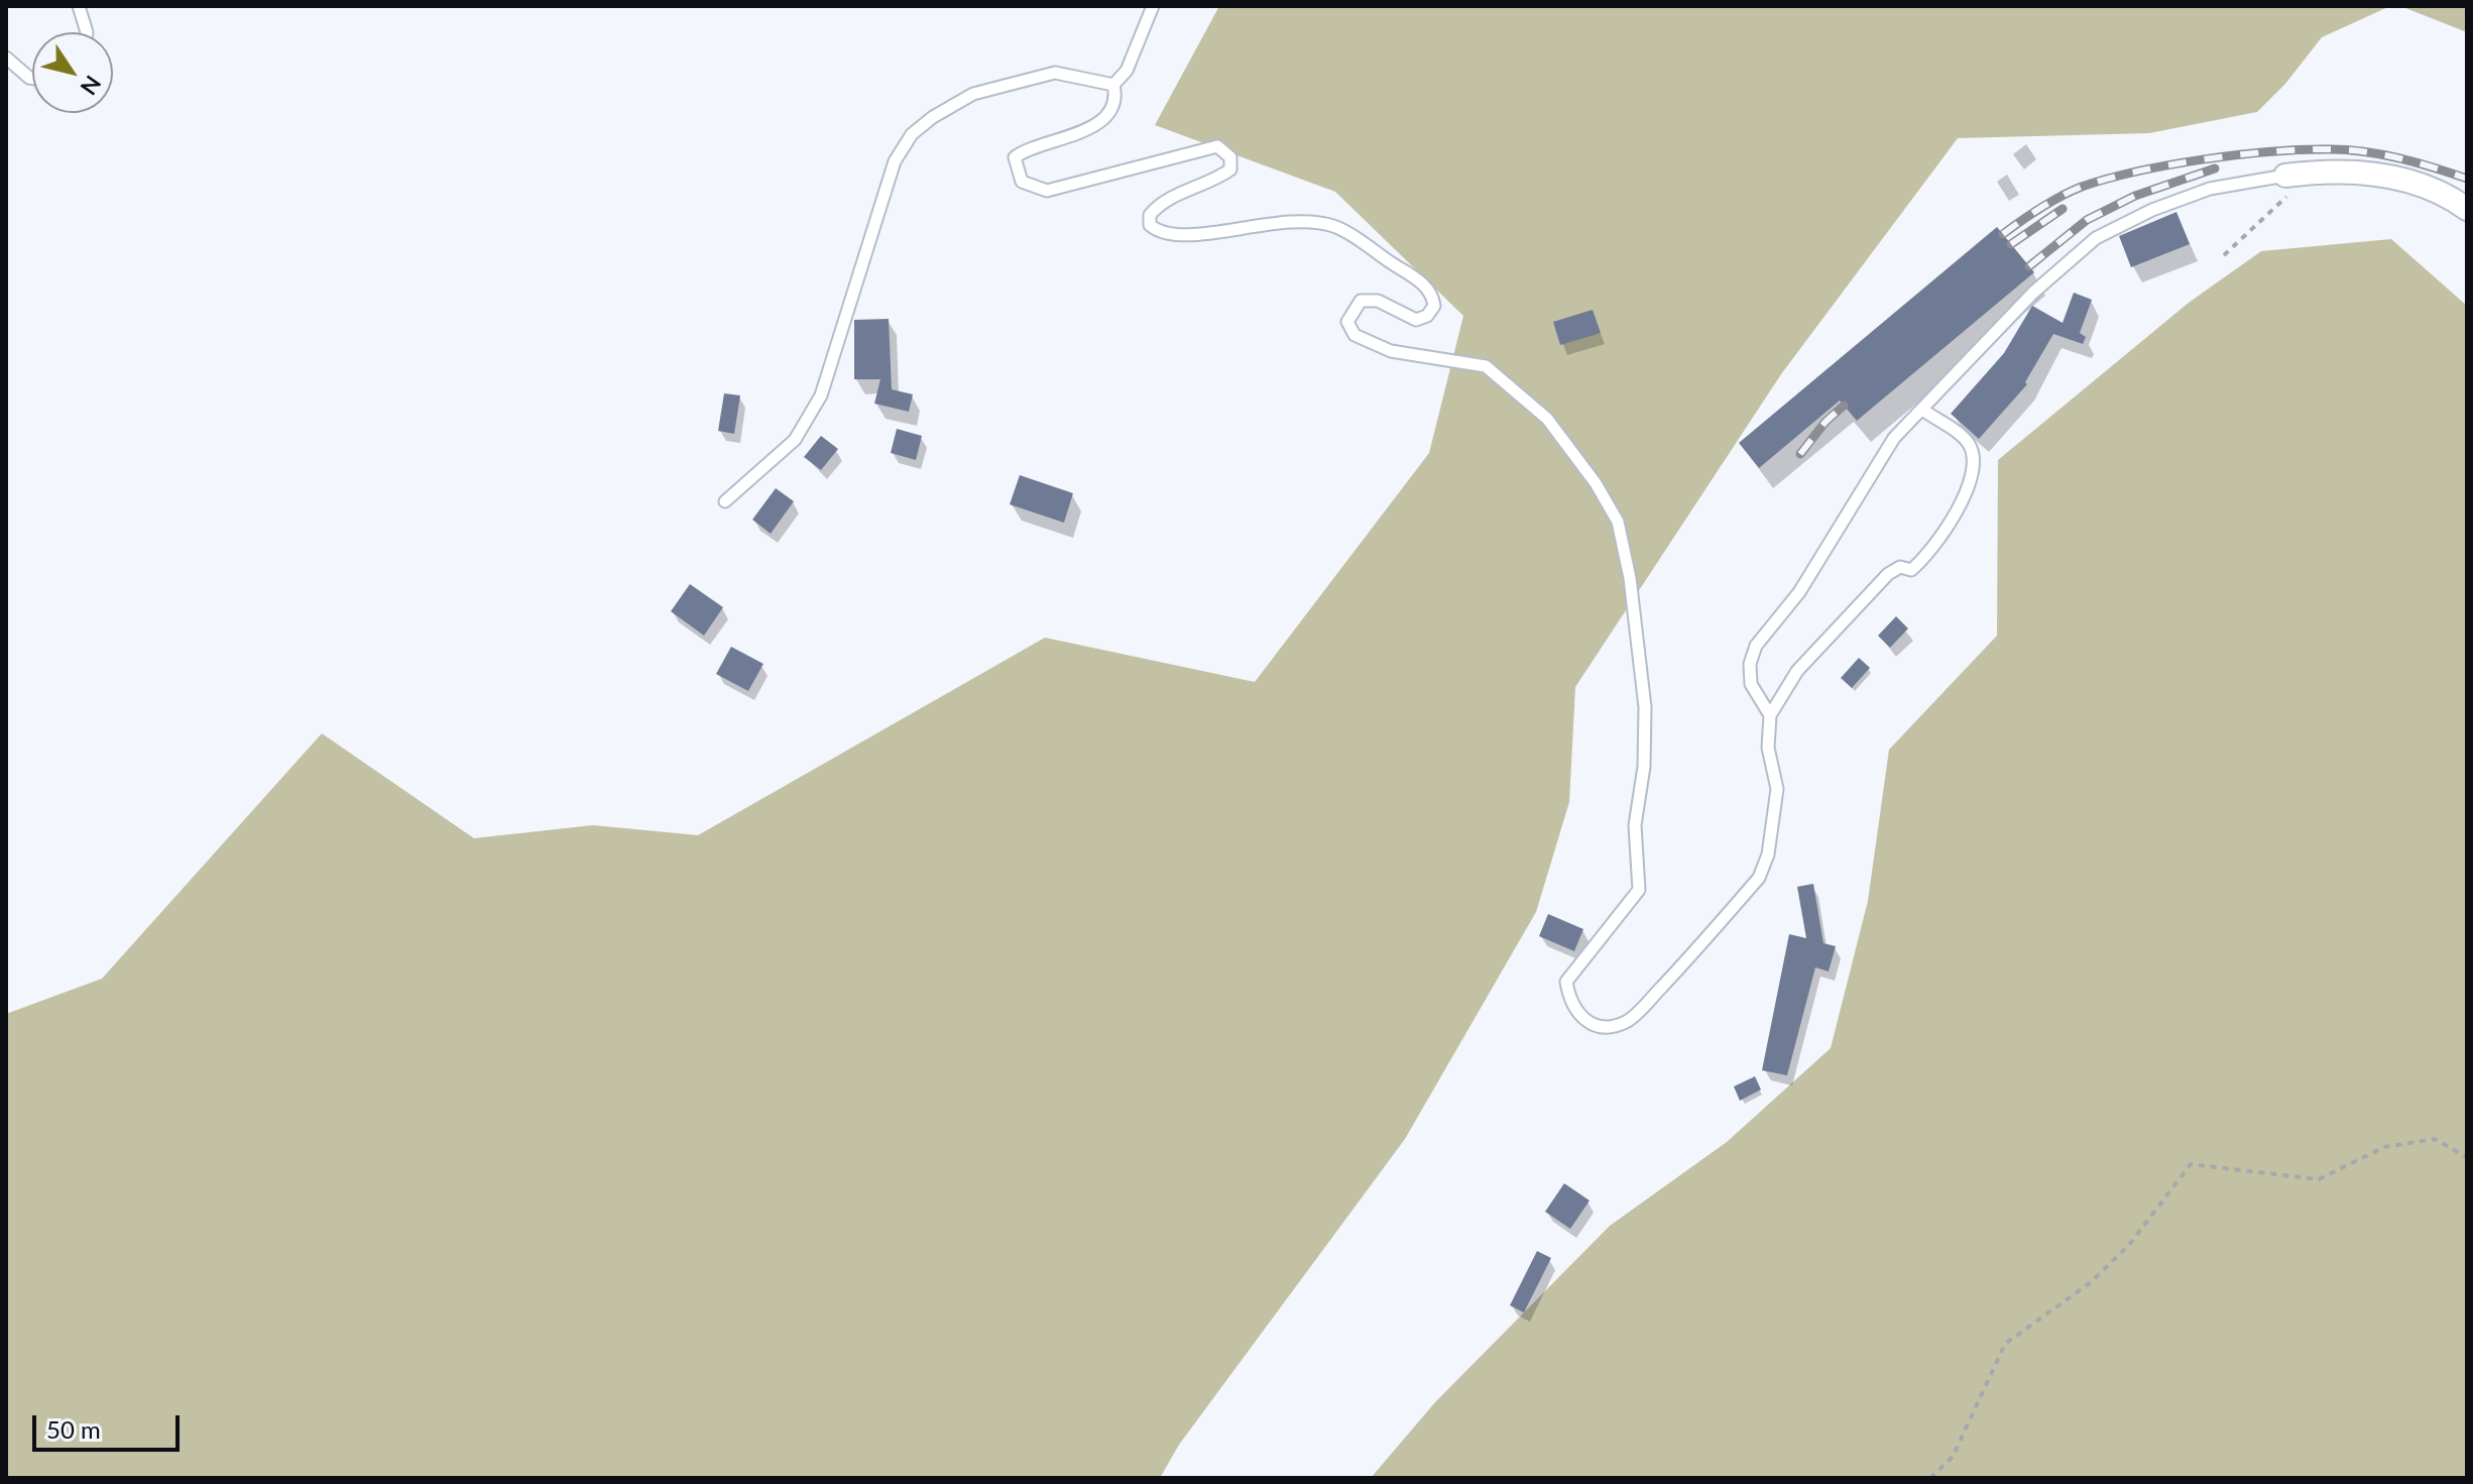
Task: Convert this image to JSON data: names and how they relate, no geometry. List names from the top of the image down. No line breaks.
{"scale_bar":"50 m","north":"bottom right"}
